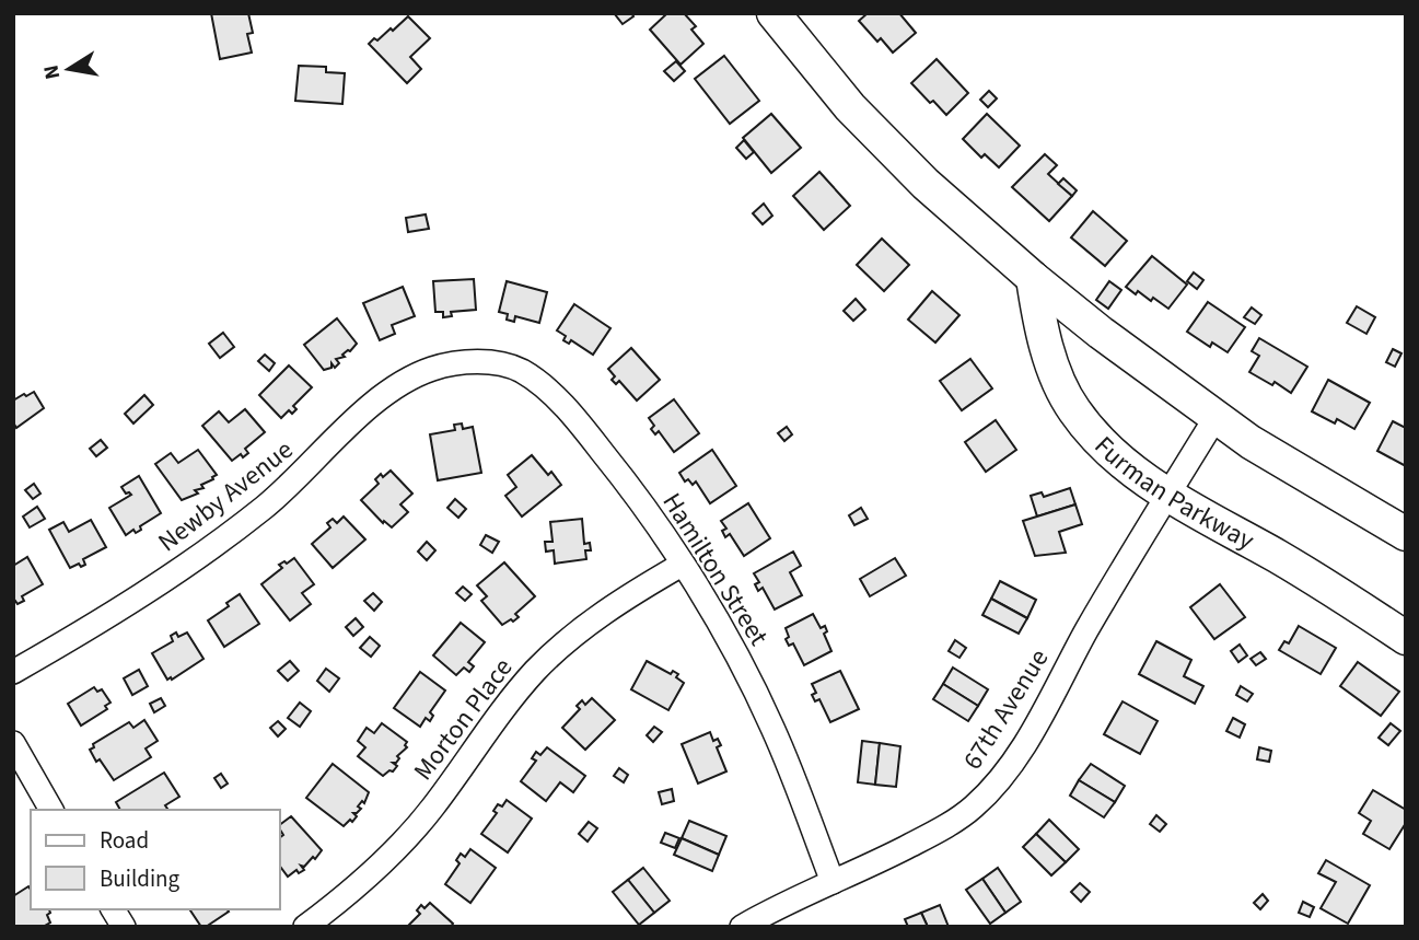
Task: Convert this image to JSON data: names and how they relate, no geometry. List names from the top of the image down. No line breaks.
{"streets":{"street":["Furman Parkway","Newby Avenue","Hamilton Street","67th Avenue","Morton Place"]},"crossings":[["Furman Parkway","67th Avenue"],["Newby Avenue","Hamilton Street"],["Hamilton Street","67th Avenue"],["Hamilton Street","Morton Place"]],"legend":["Road","Building"],"north":"left"}
